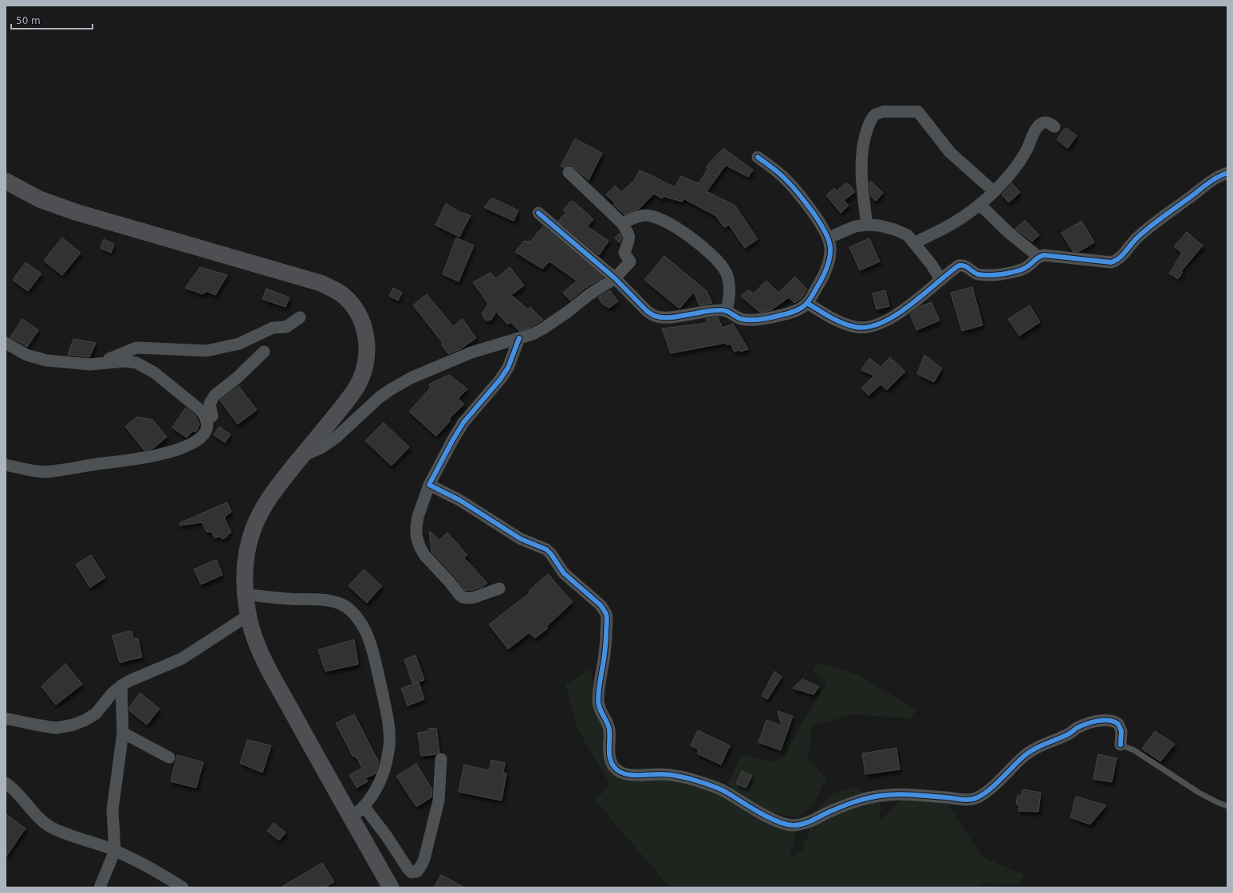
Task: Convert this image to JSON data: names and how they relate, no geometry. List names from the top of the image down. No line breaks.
{"scale_bar":"50 m"}
